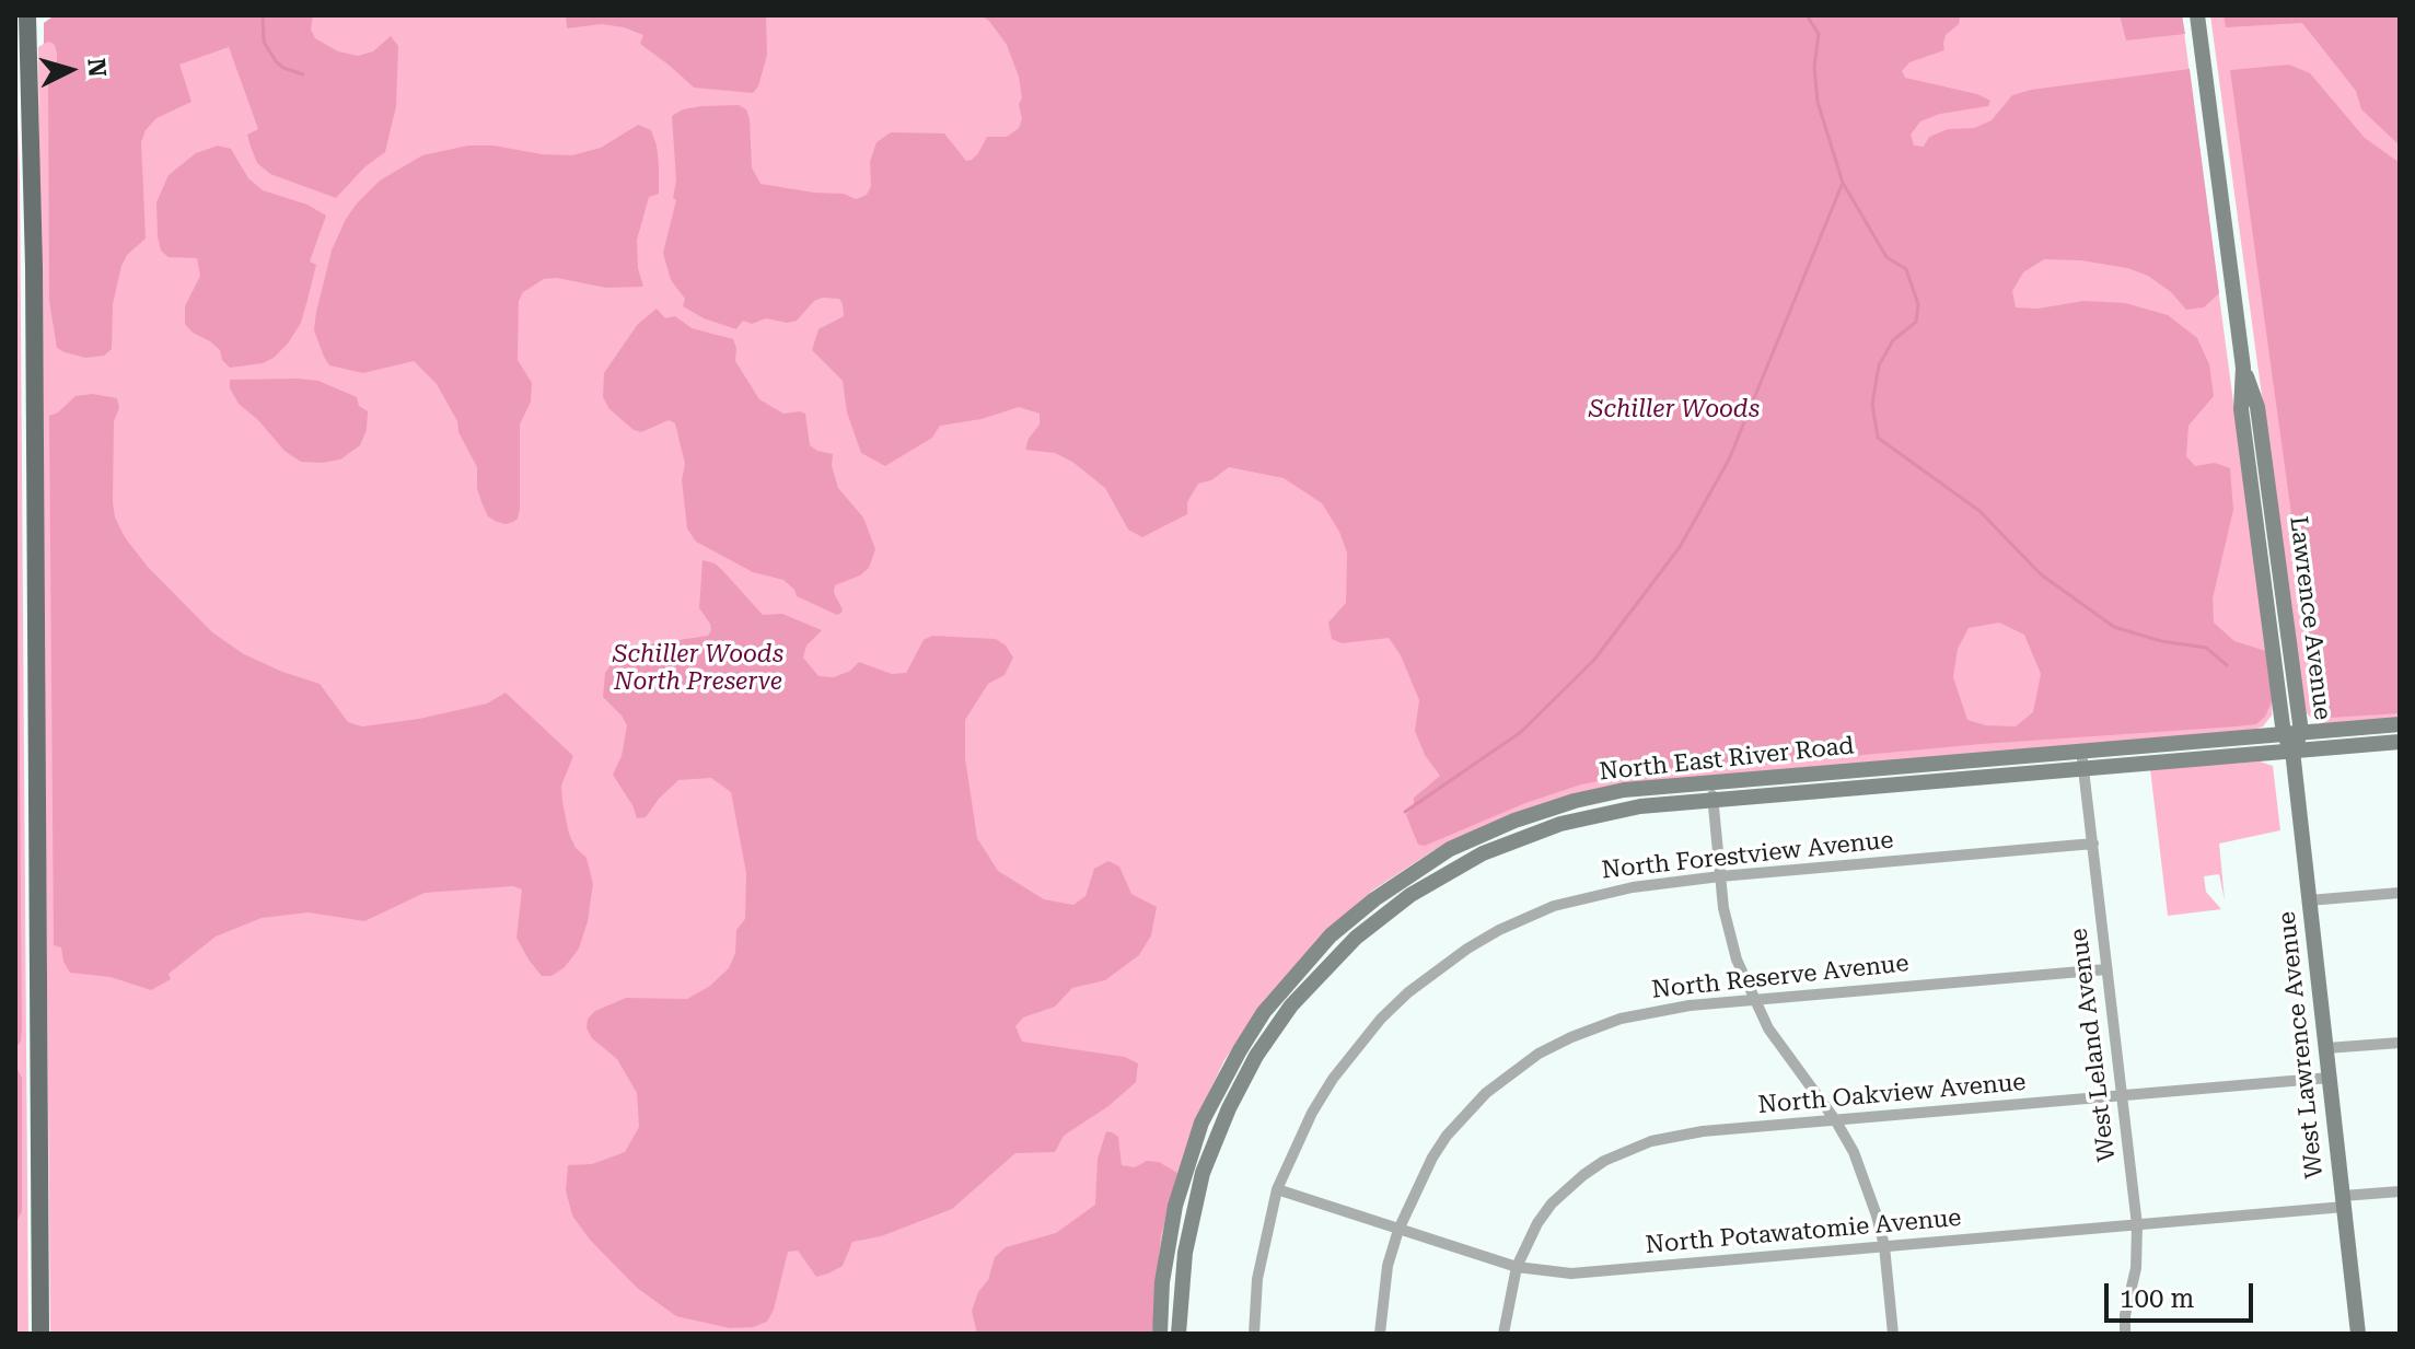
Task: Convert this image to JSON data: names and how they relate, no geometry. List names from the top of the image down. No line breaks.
{"streets":{"main road":["Lawrence Avenue","North East River Road","West Lawrence Avenue"],"street":["North Forestview Avenue","North Reserve Avenue","West Leland Avenue","North Oakview Avenue","North Potawatomie Avenue"]},"crossings":[["Lawrence Avenue","North East River Road"],["Lawrence Avenue","West Lawrence Avenue"],["North East River Road","West Leland Avenue"],["North East River Road","West Lawrence Avenue"],["North Forestview Avenue","West Leland Avenue"],["North Forestview Avenue","North Potawatomie Avenue"],["North Reserve Avenue","West Leland Avenue"],["North Reserve Avenue","North Potawatomie Avenue"],["West Leland Avenue","North Oakview Avenue"],["West Leland Avenue","North Potawatomie Avenue"],["West Lawrence Avenue","North Oakview Avenue"],["West Lawrence Avenue","North Potawatomie Avenue"],["North Oakview Avenue","North Potawatomie Avenue"]],"parks":["Schiller Woods","Schiller Woods North Preserve"],"scale_bar":"100 m","north":"right"}
